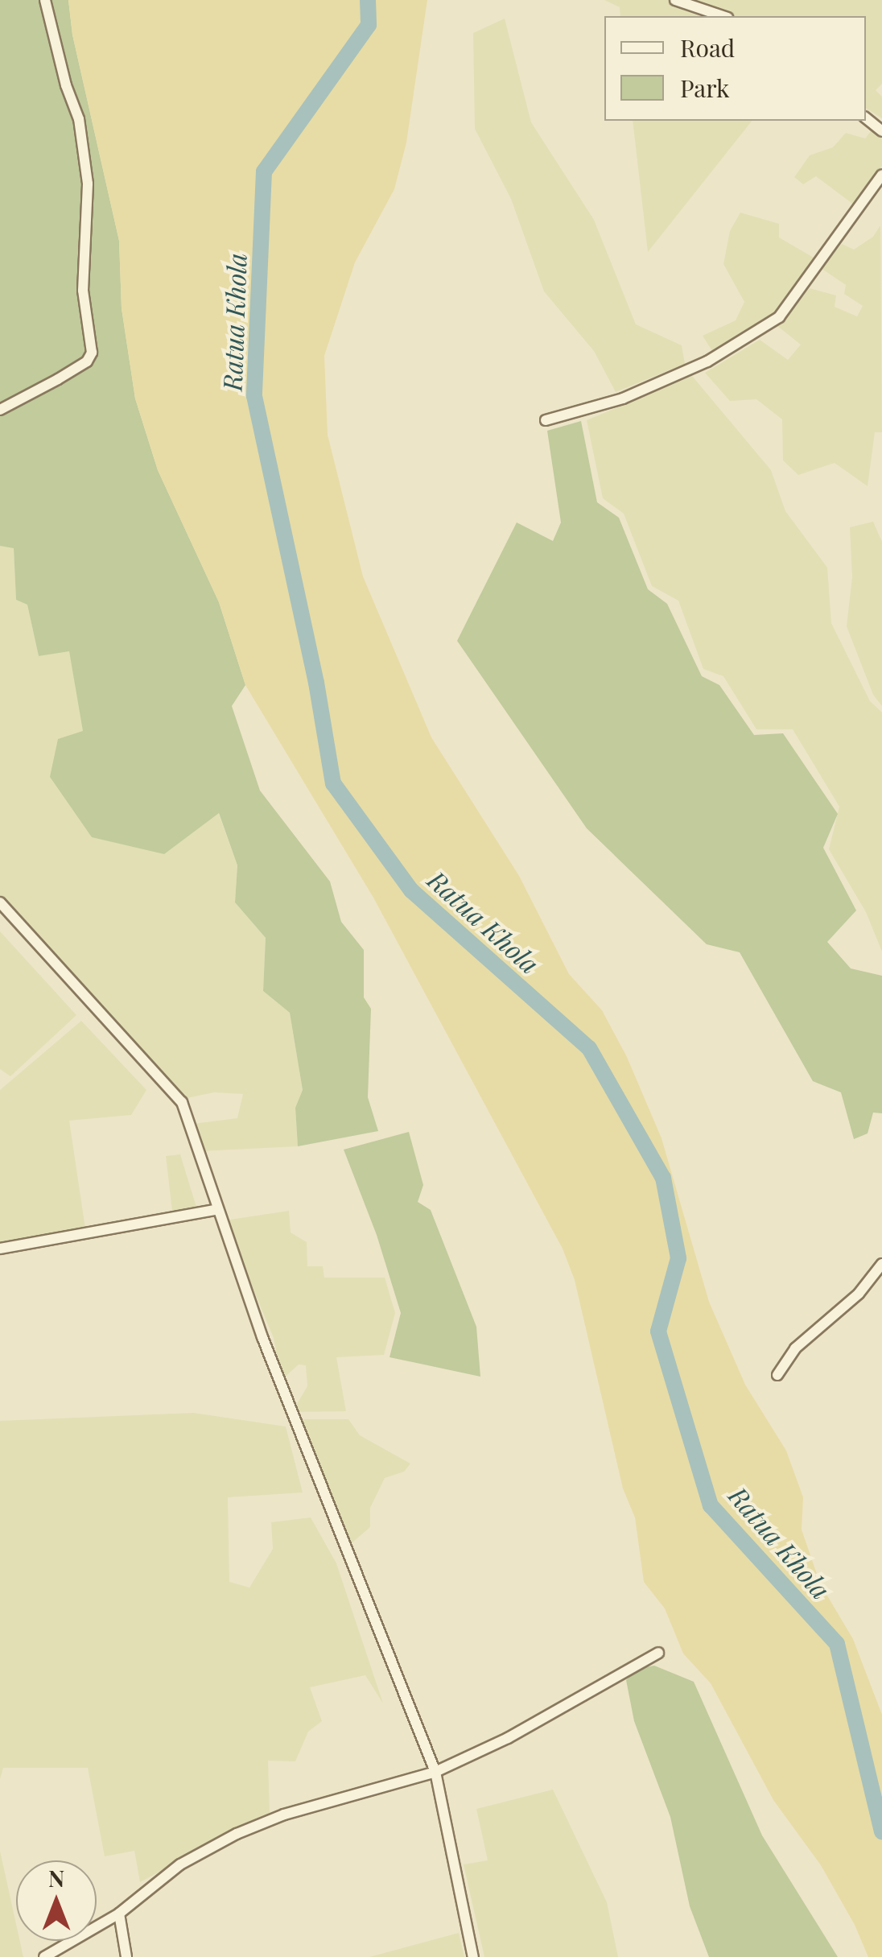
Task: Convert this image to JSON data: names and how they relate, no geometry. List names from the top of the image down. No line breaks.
{"water":["Ratua Khola"],"legend":["Road","Park"],"north":"top"}
